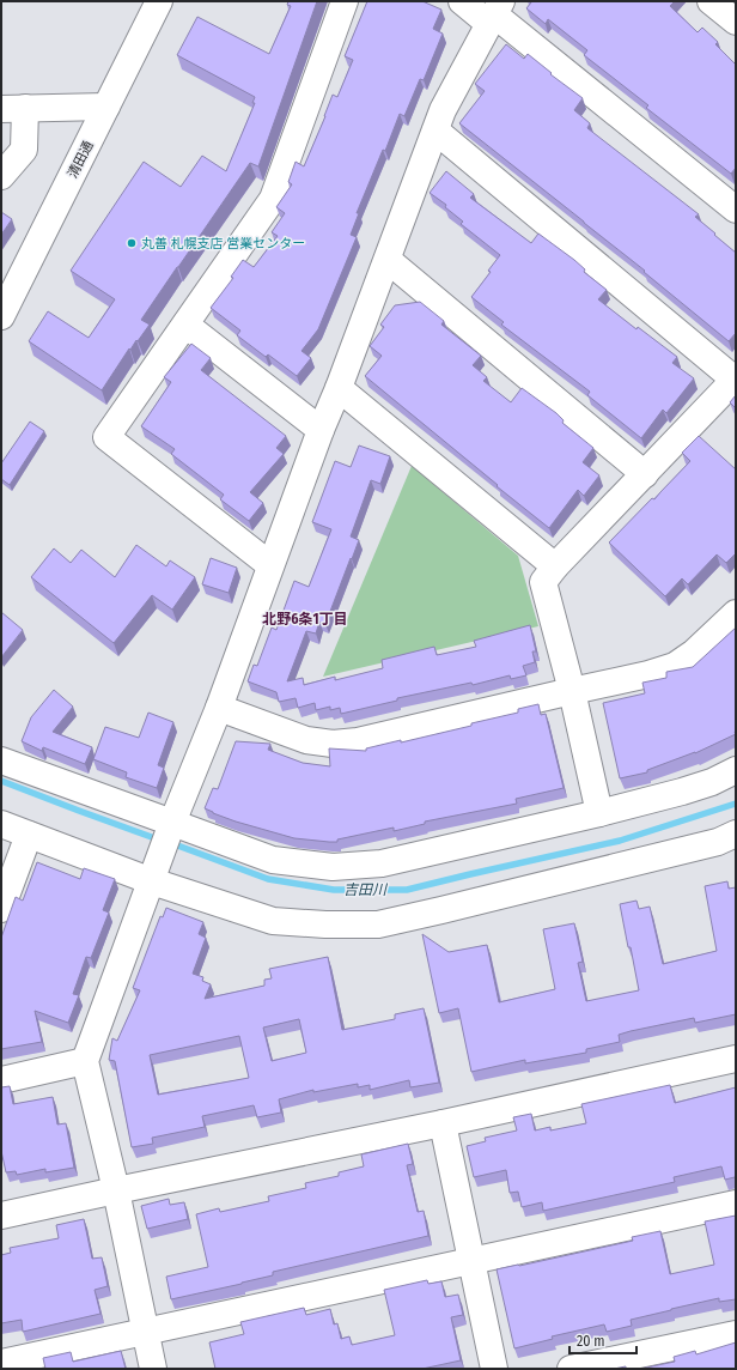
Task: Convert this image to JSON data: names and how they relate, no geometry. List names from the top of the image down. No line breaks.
{"streets":{"street":["清田通"]},"districts":["北野6条1丁目"],"water":["吉田川"],"places":["丸善 札幌支店 営業センター"],"scale_bar":"20 m"}
